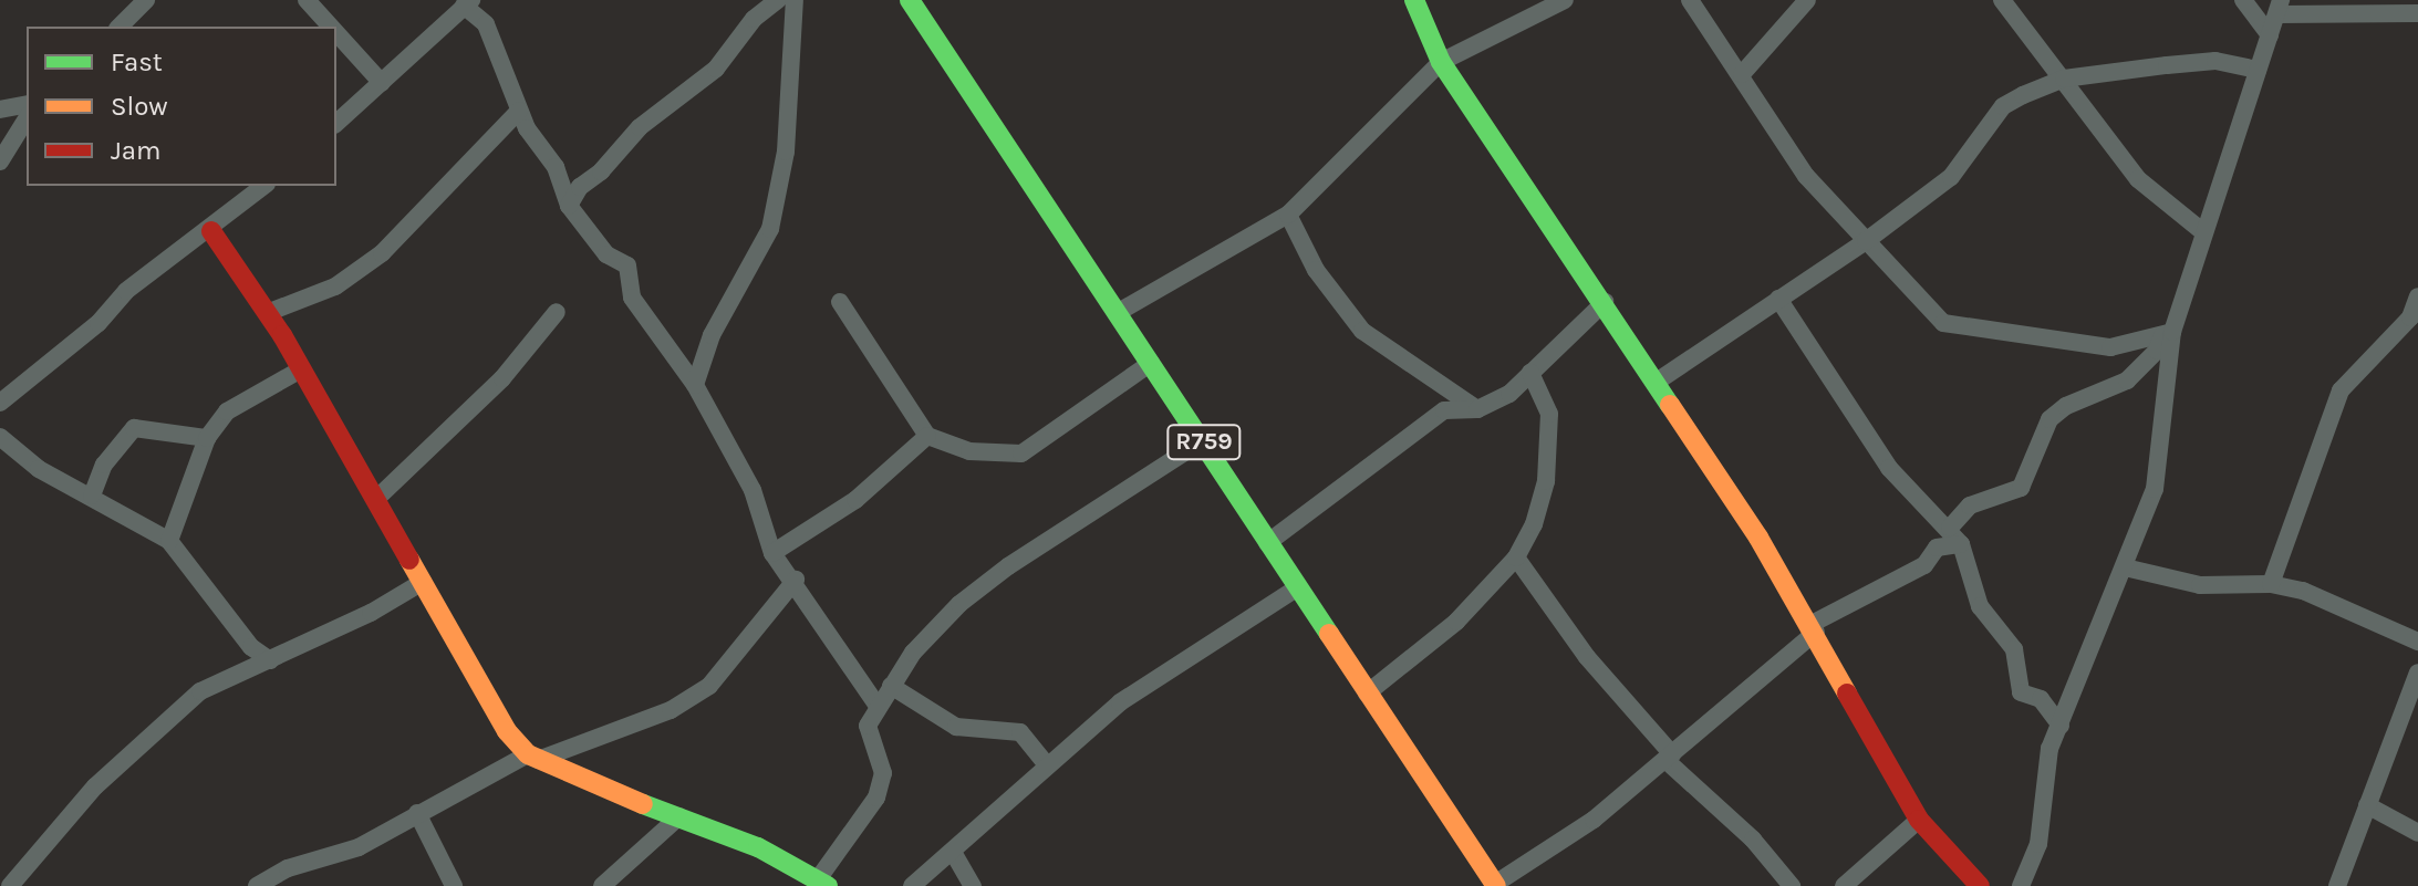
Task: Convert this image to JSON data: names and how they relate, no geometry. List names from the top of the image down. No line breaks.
{"streets":{"street":["R759"]},"legend":["Fast","Slow","Jam"]}
